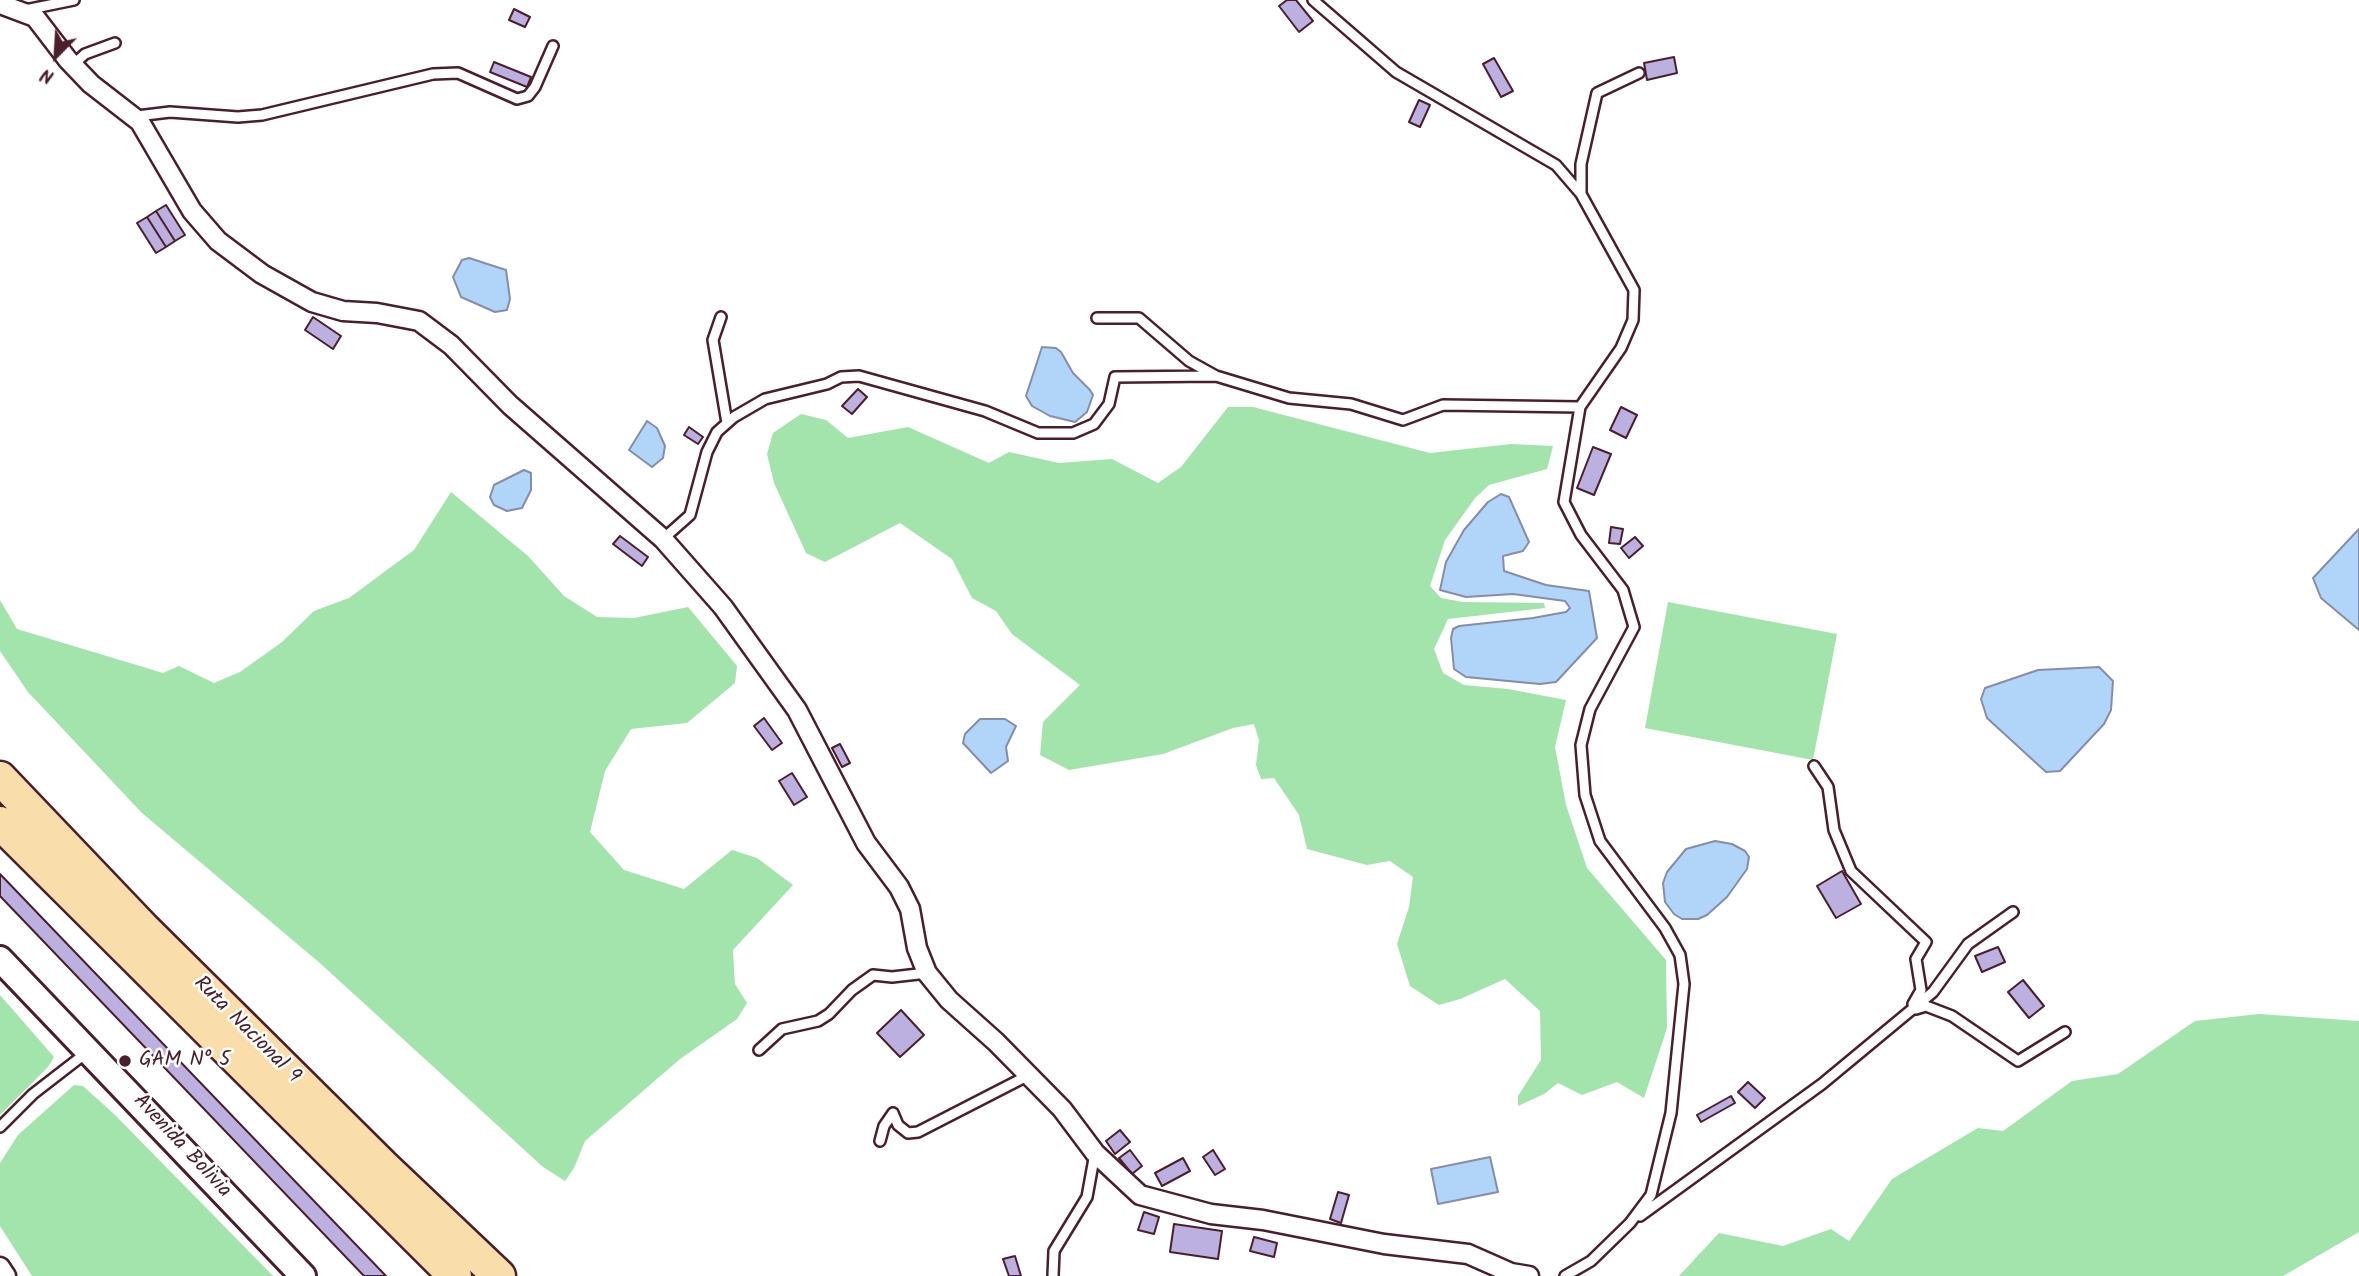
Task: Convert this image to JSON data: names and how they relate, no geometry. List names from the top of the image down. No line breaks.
{"streets":{"highway":["Ruta Nacional 9"],"street":["Avenida Bolivia"]},"places":["GAM N° 5"],"north":"bottom left"}
